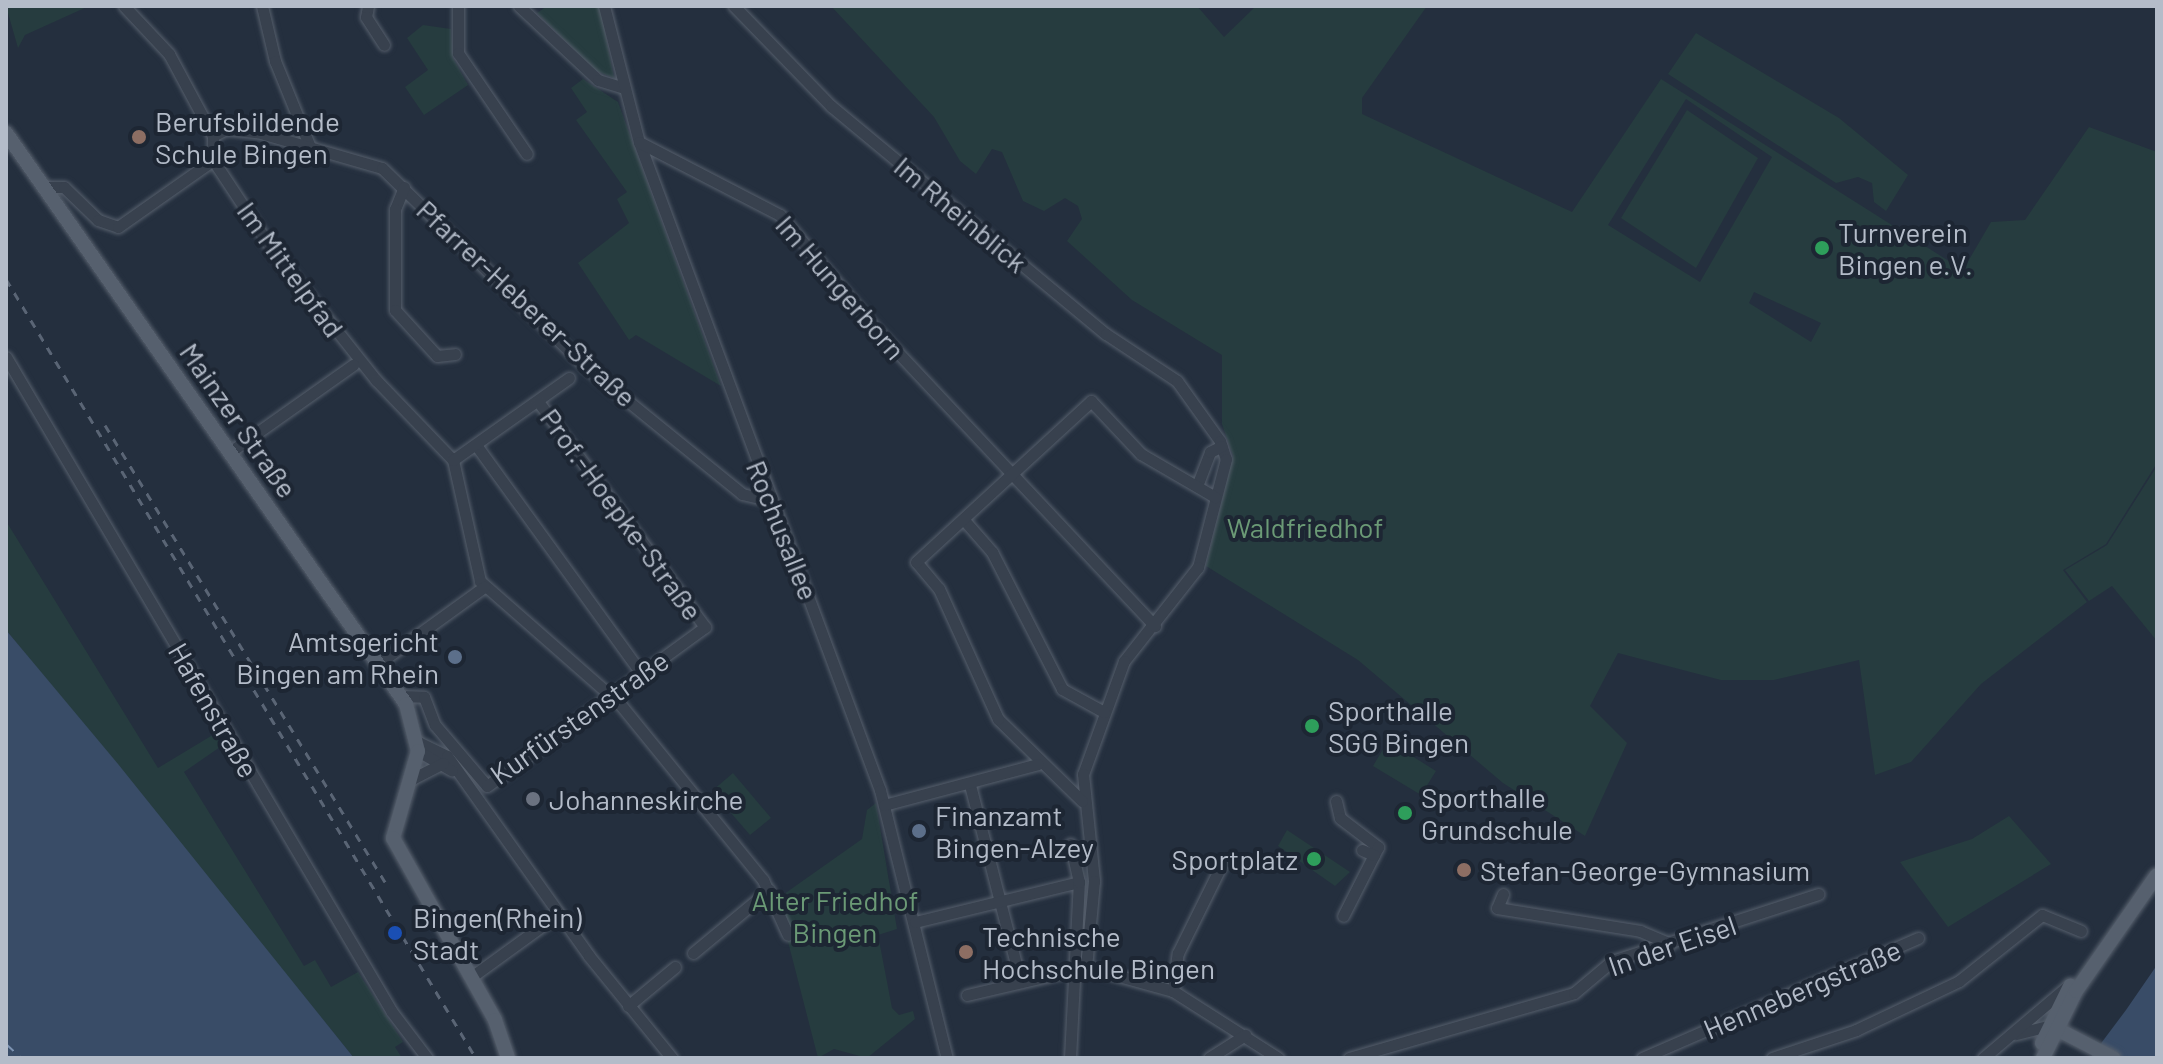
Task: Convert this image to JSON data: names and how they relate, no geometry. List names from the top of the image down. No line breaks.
{"streets":{"main road":["Mainzer Straße"],"street":["Im Rheinblick","Im Mittelpfad","Im Hungerborn","Pfarrer-Heberer-Straße","Prof.-Hoepke-Straße","Rochusallee","Hafenstraße","Kurfürstenstraße","In der Eisel","Hennebergstraße"]},"crossings":[["Im Hungerborn","Rochusallee"],["Pfarrer-Heberer-Straße","Rochusallee"],["Mainzer Straße","Kurfürstenstraße"],["Prof.-Hoepke-Straße","Kurfürstenstraße"]],"parks":["Waldfriedhof","Alter Friedhof Bingen"],"places":["Berufsbildende Schule Bingen","Turnverein Bingen e.V.","Amtsgericht Bingen am Rhein","Sporthalle SGG Bingen","Johanneskirche","Sporthalle Grundschule","Finanzamt Bingen-Alzey","Sportplatz","Stefan-George-Gymnasium","Bingen(Rhein) Stadt","Technische Hochschule Bingen"]}
